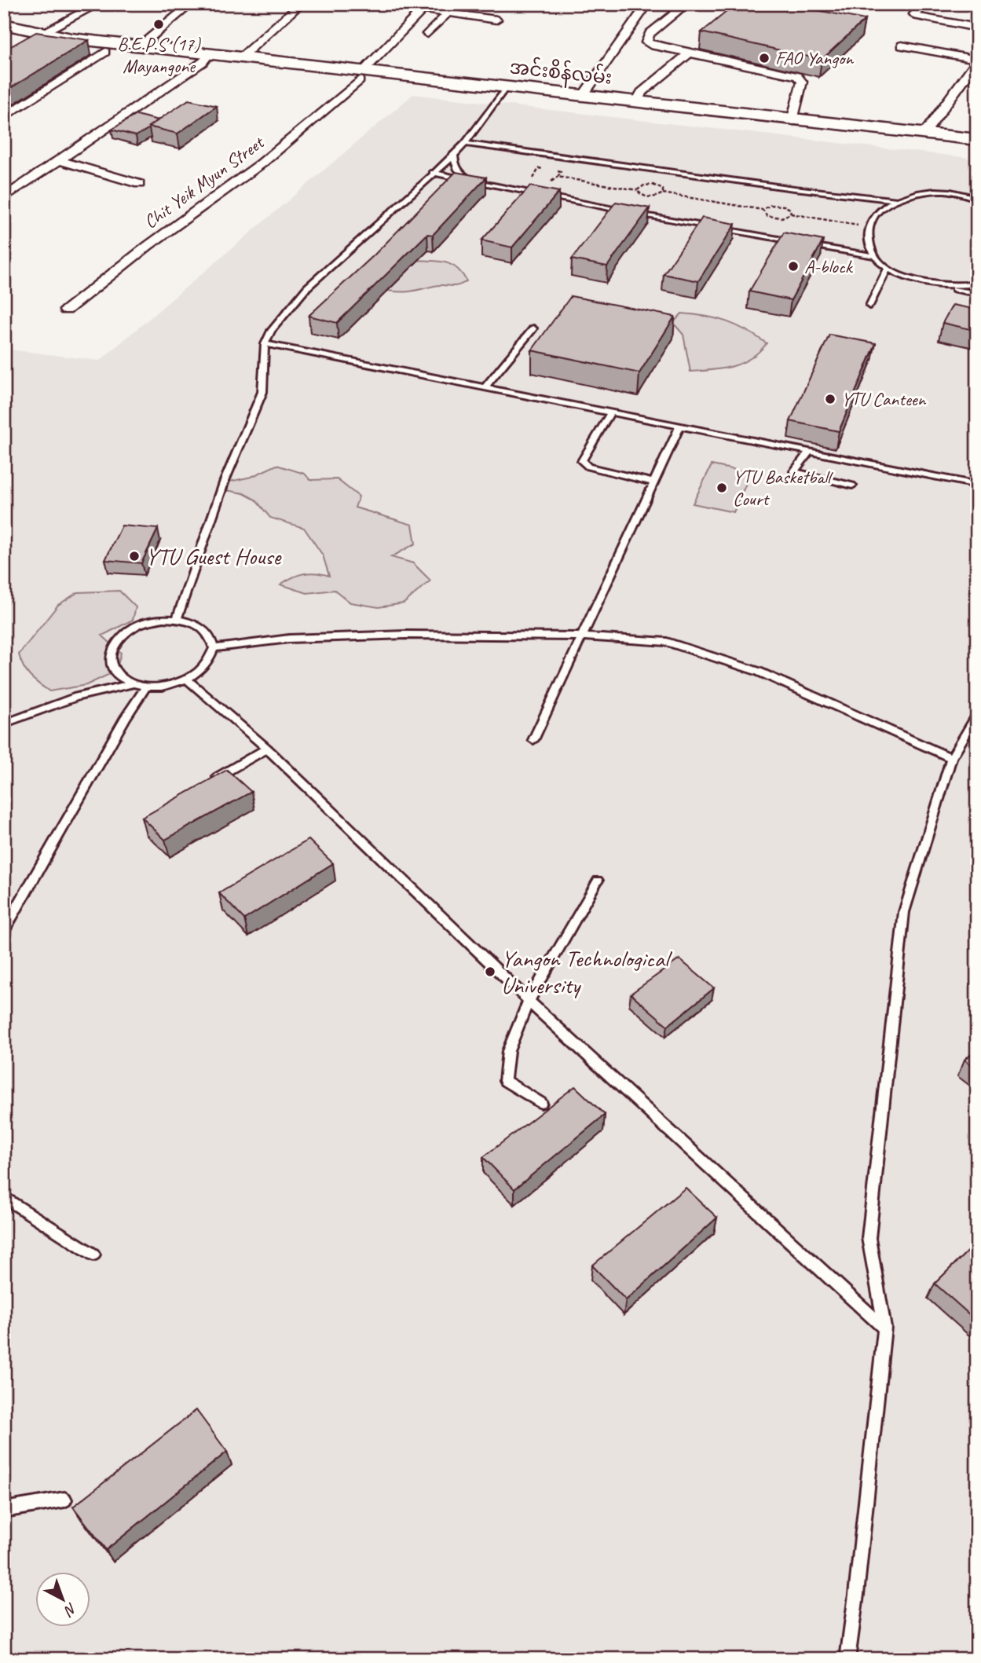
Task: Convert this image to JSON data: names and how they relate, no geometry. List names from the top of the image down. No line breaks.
{"streets":{"main road":["အင်းစိန်လမ်း"],"street":["Chit Yeik Myun Street"]},"crossings":[["အင်းစိန်လမ်း","Chit Yeik Myun Street"]],"places":["B.E.P.S (17) Mayangone","FAO Yangon","A-block","YTU Canteen","YTU Basketball Court","YTU Guest House","Yangon Technological University"],"north":"bottom right"}
